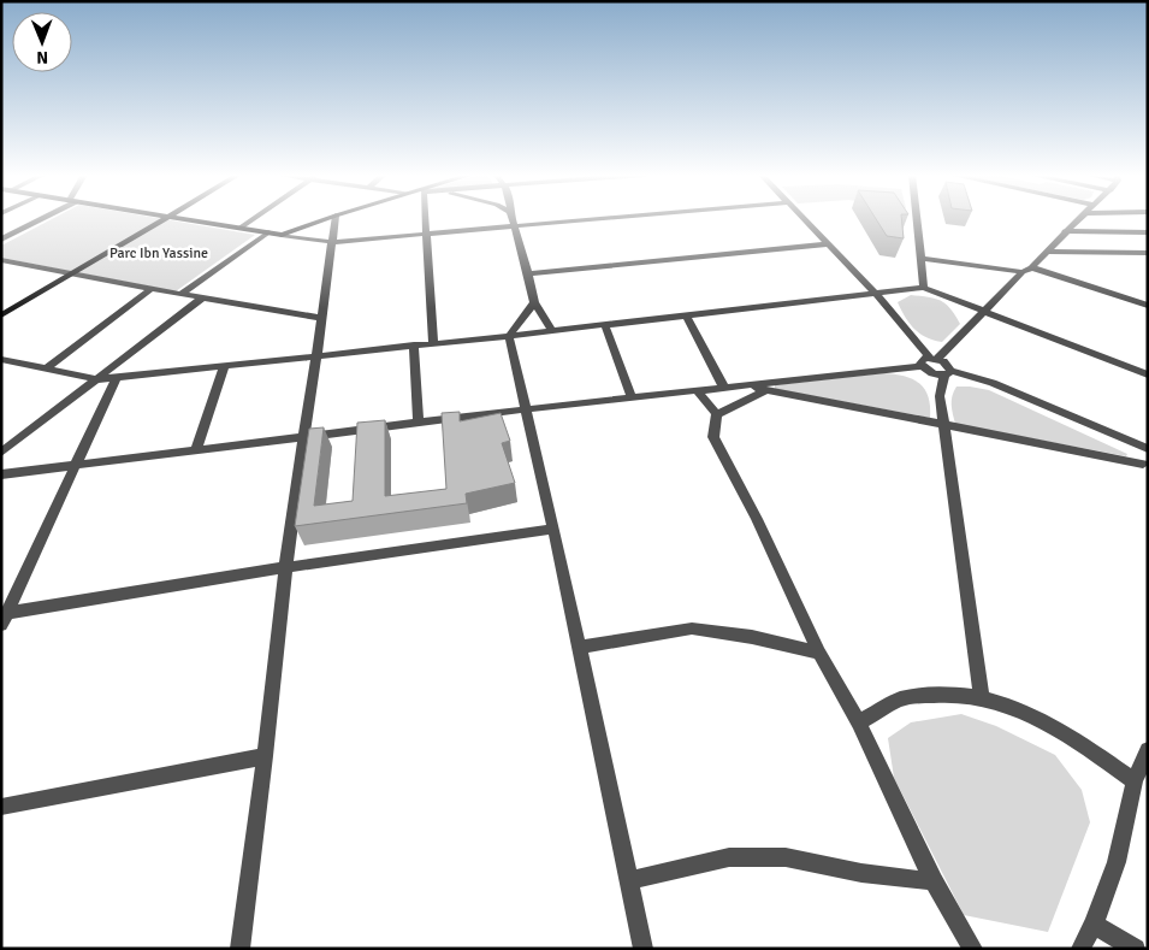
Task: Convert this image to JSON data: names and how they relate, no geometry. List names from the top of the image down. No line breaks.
{"parks":["Parc Ibn Yassine"],"north":"bottom"}
